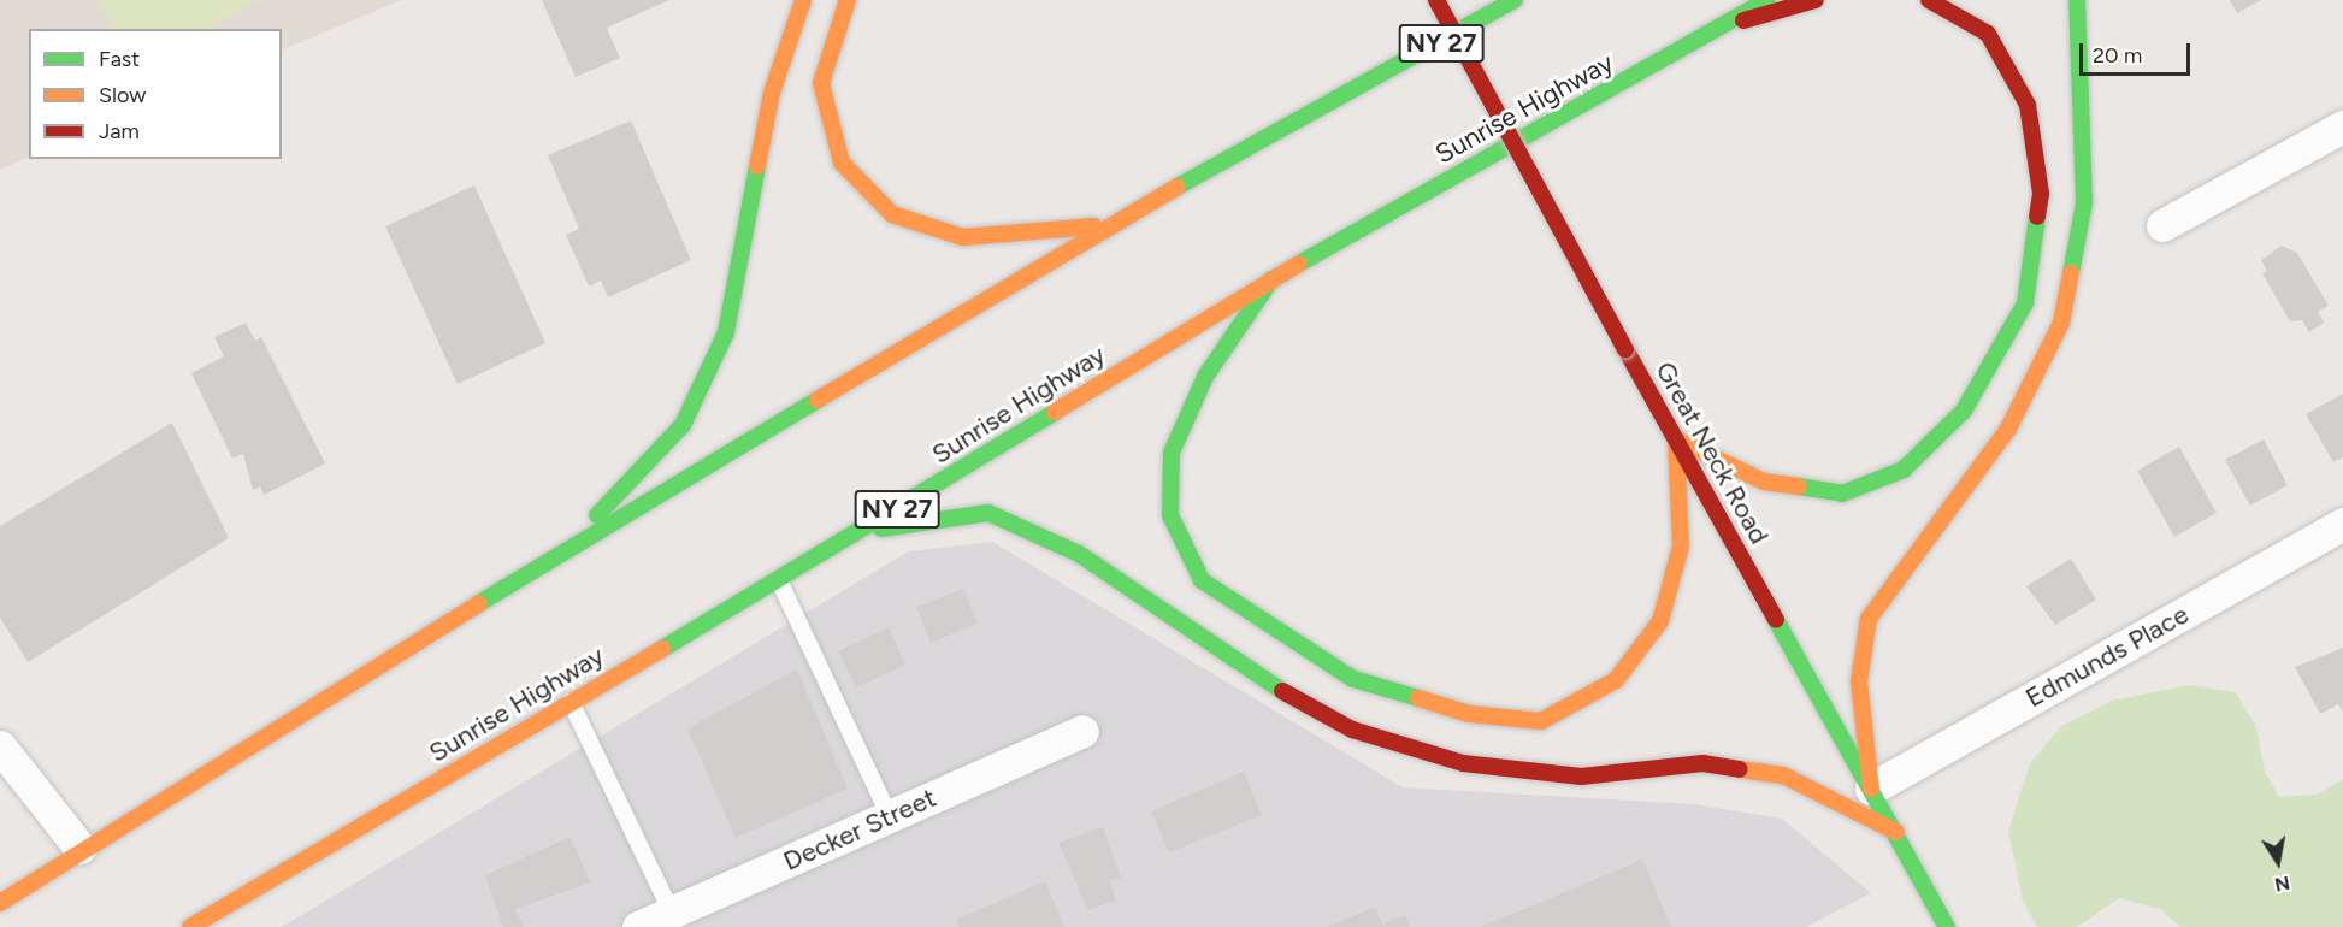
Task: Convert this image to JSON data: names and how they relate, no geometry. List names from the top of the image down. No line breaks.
{"streets":{"main road":["NY 27","Sunrise Highway","Great Neck Road"],"street":["Edmunds Place","Decker Street"]},"crossings":[["Great Neck Road","Edmunds Place"]],"legend":["Fast","Slow","Jam"],"scale_bar":"20 m","north":"bottom"}
